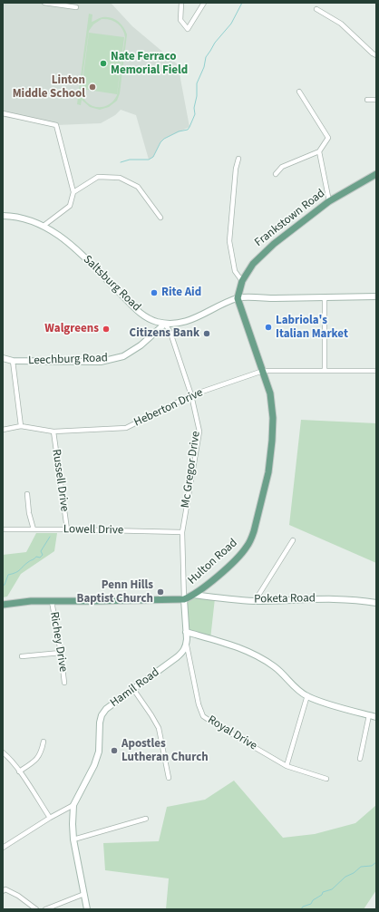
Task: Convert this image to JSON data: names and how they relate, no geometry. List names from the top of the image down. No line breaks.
{"streets":{"main road":["Frankstown Road","Hulton Road"],"street":["Saltsburg Road","Leechburg Road","Heberton Drive","Mc Gregor Drive","Russell Drive","Lowell Drive","Poketa Road","Richey Drive","Hamil Road","Royal Drive"]},"crossings":[["Frankstown Road","Saltsburg Road"],["Frankstown Road","Hulton Road"],["Saltsburg Road","Leechburg Road"],["Saltsburg Road","Mc Gregor Drive"],["Saltsburg Road","Hulton Road"],["Leechburg Road","Mc Gregor Drive"],["Heberton Drive","Mc Gregor Drive"],["Heberton Drive","Russell Drive"],["Heberton Drive","Hulton Road"],["Mc Gregor Drive","Lowell Drive"],["Mc Gregor Drive","Hulton Road"],["Russell Drive","Lowell Drive"],["Hulton Road","Poketa Road"],["Hulton Road","Richey Drive"],["Hamil Road","Royal Drive"]],"places":["Nate Ferraco Memorial Field","Linton Middle School","Rite Aid","Labriola's Italian Market","Walgreens","Citizens Bank","Penn Hills Baptist Church","Apostles Lutheran Church"]}
